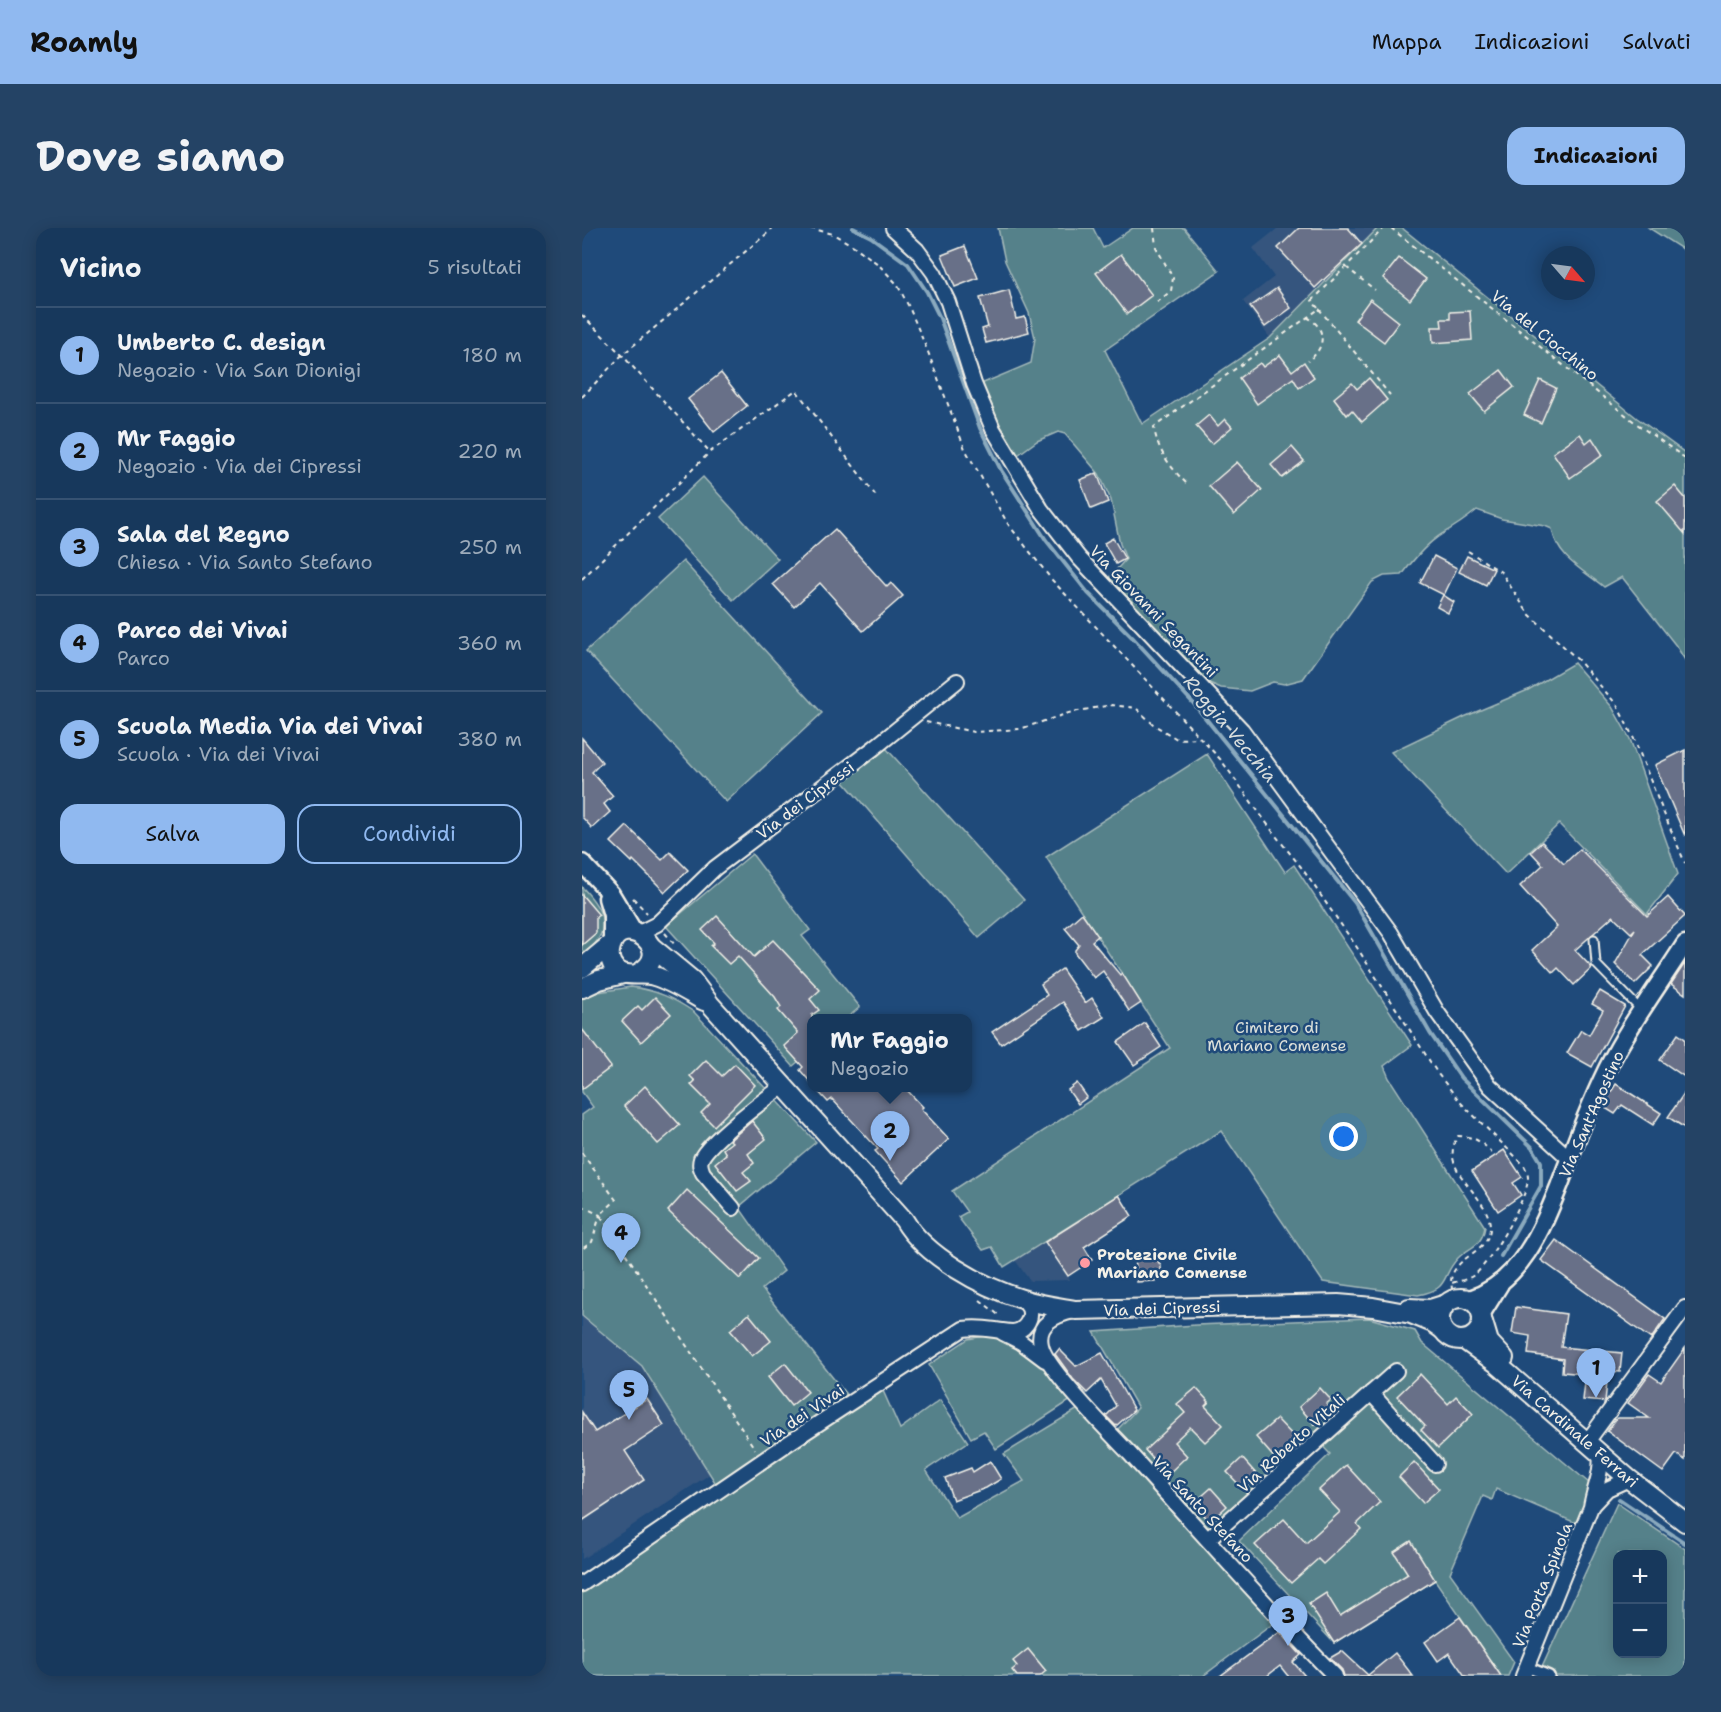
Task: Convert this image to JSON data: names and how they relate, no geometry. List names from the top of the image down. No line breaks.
{"streets":{"main road":["Via dei Cipressi","Via Cardinale Ferrari"],"street":["Via Giovanni Segantini","Via Sant'Agostino","Via dei Vivai","Via Roberto Vitali","Via Santo Stefano","Via Porta Spinola"],"path":["Via del Ciocchino"]},"crossings":[["Via Giovanni Segantini","Via Sant'Agostino"],["Via dei Cipressi","Via dei Vivai"],["Via dei Cipressi","Via Cardinale Ferrari"],["Via dei Cipressi","Via Santo Stefano"],["Via dei Vivai","Via Santo Stefano"],["Via Cardinale Ferrari","Via Porta Spinola"],["Via Roberto Vitali","Via Santo Stefano"]],"water":["Roggia Vecchia"],"parks":["Cimitero di Mariano Comense"],"places":["Protezione Civile Mariano Comense"],"north":"bottom right","page":{"header":"Roamly","nav":["Mappa","Indicazioni","Salvati"],"buttons":["Indicazioni",["Salva","Condividi"]],"title":"Dove siamo","heading":["Vicino","5 risultati"],"list":[{"mark":"1","name":"Umberto C. design","note":"Negozio · Via San Dionigi","value":"180 m"},{"mark":"2","name":"Mr Faggio","note":"Negozio · Via dei Cipressi","value":"220 m"},{"mark":"3","name":"Sala del Regno","note":"Chiesa · Via Santo Stefano","value":"250 m"},{"mark":"4","name":"Parco dei Vivai","note":"Parco","value":"360 m"},{"mark":"5","name":"Scuola Media Via dei Vivai","note":"Scuola · Via dei Vivai","value":"380 m"}],"popup":["Mr Faggio","Negozio"],"pins":["2","4","1","5","3"],"map_buttons":["+","−"]}}
